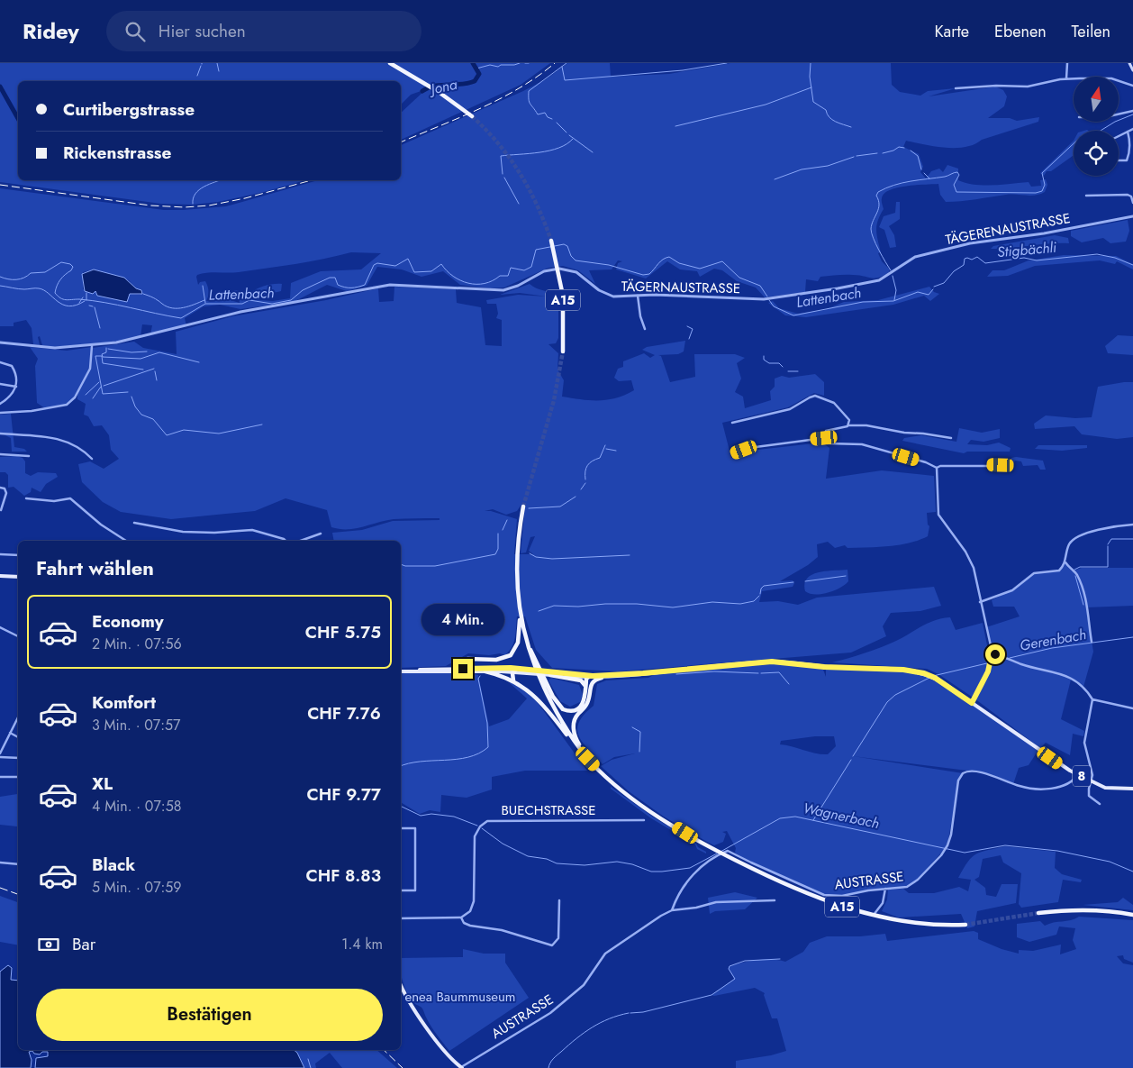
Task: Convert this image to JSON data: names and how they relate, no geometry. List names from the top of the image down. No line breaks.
{"streets":{"highway":["A15"],"main road":["8"],"street":["TÄGERENAUSTRASSE","TÄGERNAUSTRASSE","BUECHSTRASSE","AUSTRASSE"]},"crossings":[["TÄGERENAUSTRASSE","TÄGERNAUSTRASSE"],["8","AUSTRASSE"]],"water":["Jona","Stigbächli","Lattenbach","Gerenbach","Wagnerbach"],"parks":["enea Baummuseum"],"north":"top","page":{"header":"Ridey","search":"Hier suchen","nav":["Karte","Ebenen","Teilen"],"banner":["Curtibergstrasse","Rickenstrasse"],"heading":"Fahrt wählen","list":[{"name":"Economy","note":"2 Min. · 07:56","value":"CHF 5.75"},{"name":"Komfort","note":"3 Min. · 07:57","value":"CHF 7.76"},{"name":"XL","note":"4 Min. · 07:58","value":"CHF 9.77"},{"name":"Black","note":"5 Min. · 07:59","value":"CHF 8.83"}],"bubble":"4 Min.","pay":["Bar","1.4 km"],"buttons":"Bestätigen"}}
